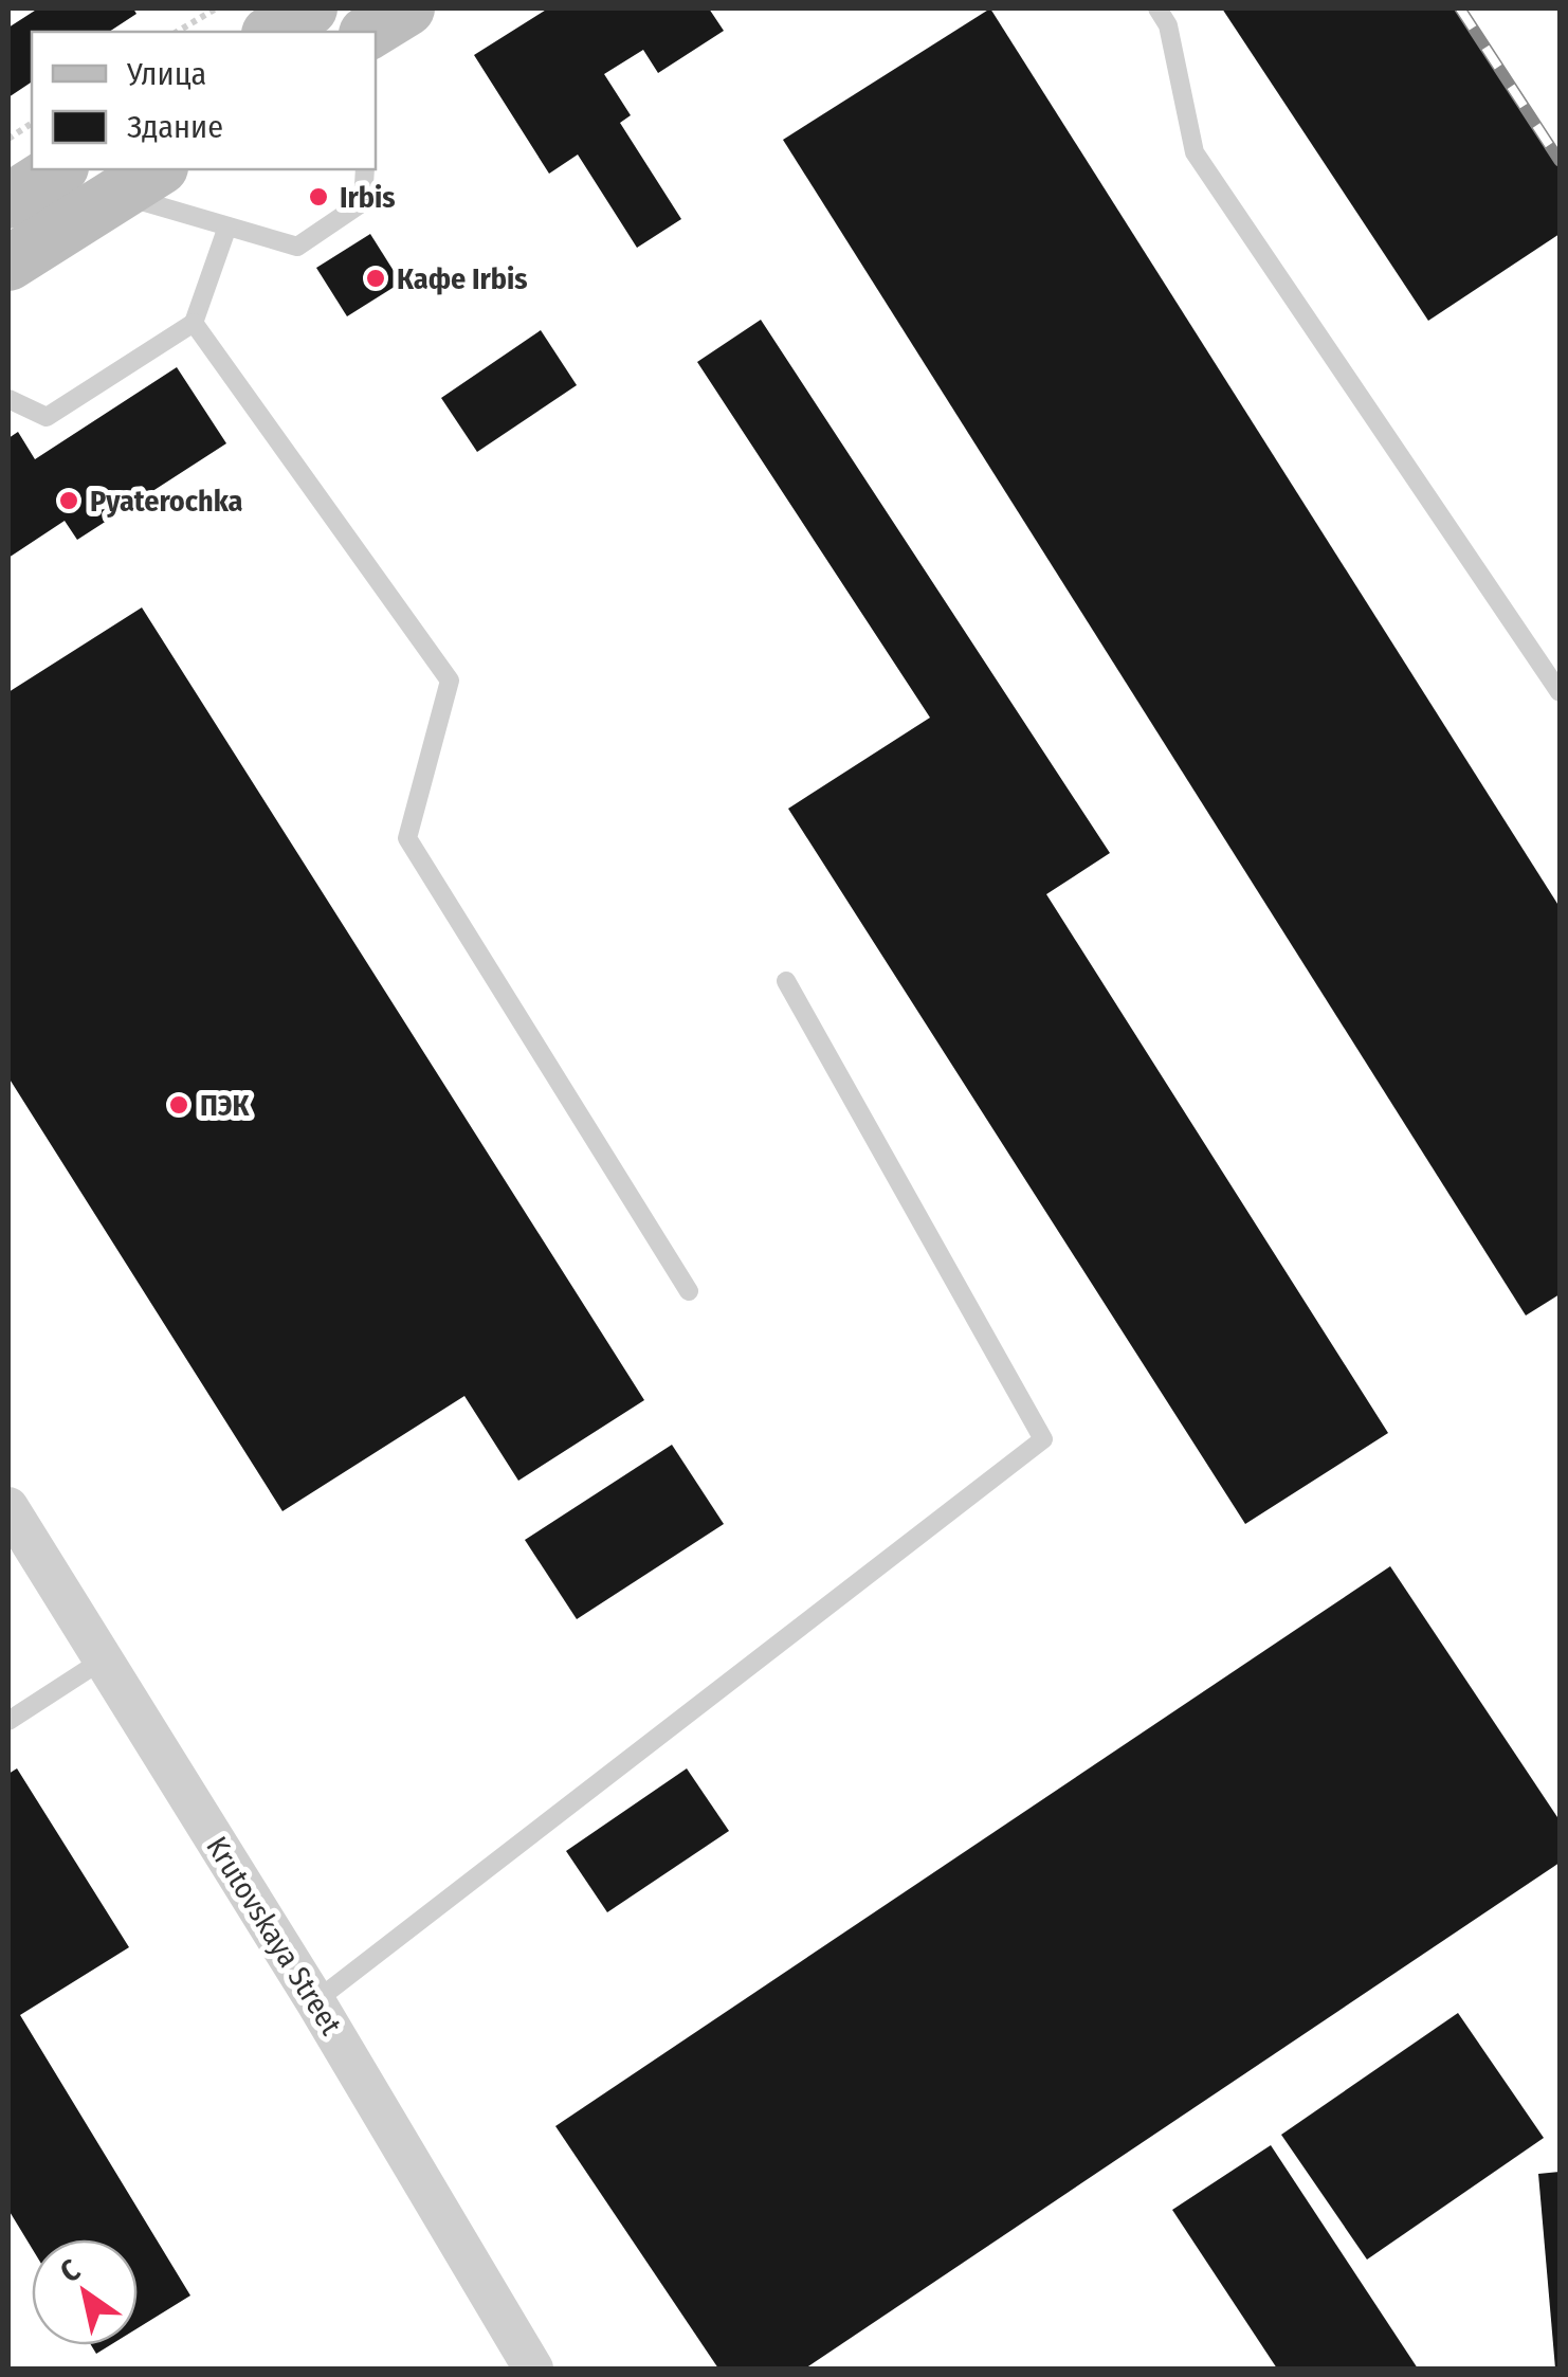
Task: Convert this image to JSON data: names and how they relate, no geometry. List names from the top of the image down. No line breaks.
{"streets":{"street":["Krutovskaya Street"]},"places":["Irbis","Кафе Irbis","Pyaterochka","ПЭК"],"legend":["Улица","Здание"],"north":"top left"}
